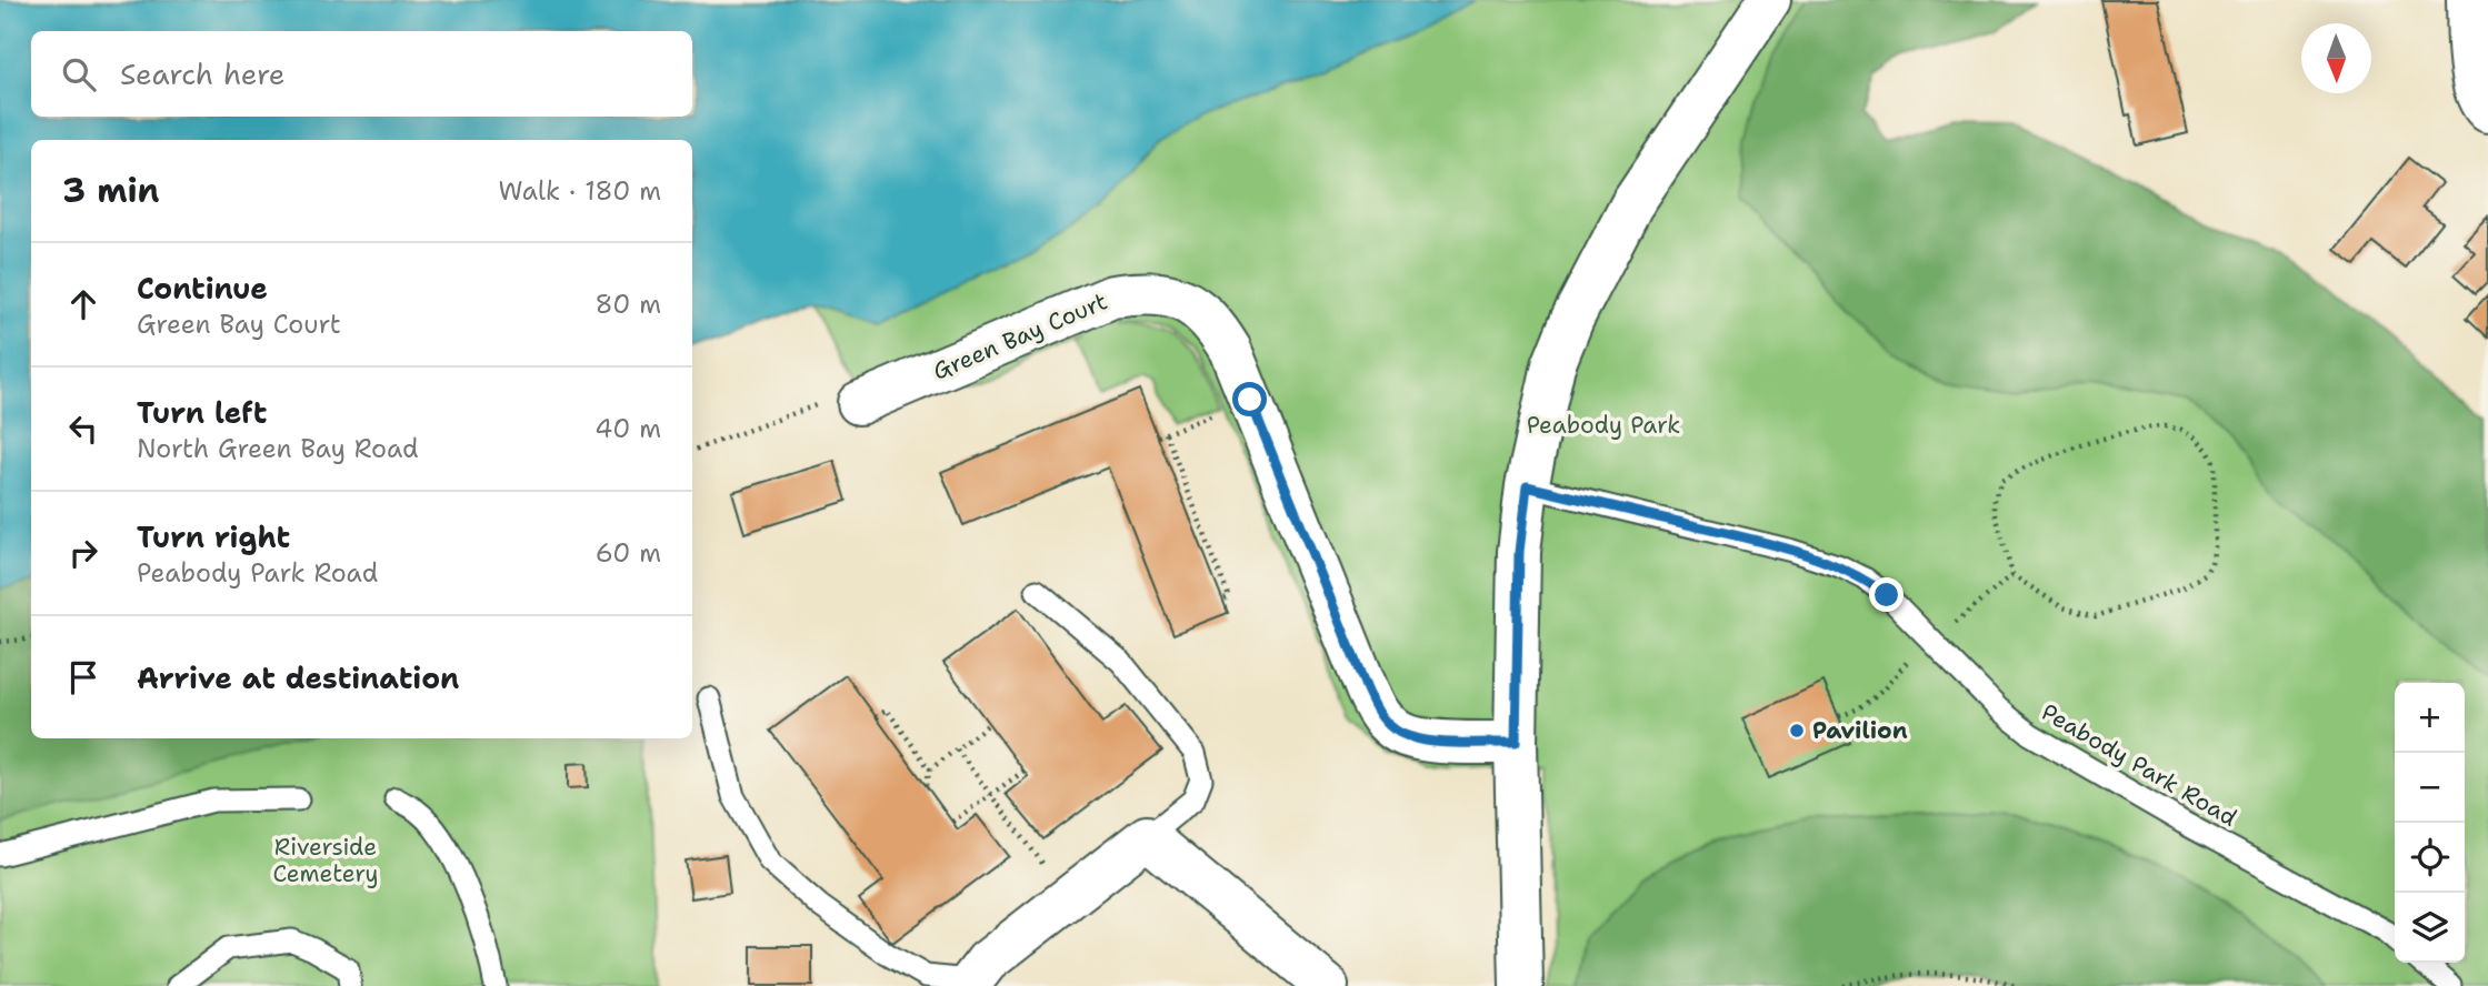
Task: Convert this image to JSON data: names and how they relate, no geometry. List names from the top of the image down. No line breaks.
{"streets":{"street":["Green Bay Court"],"lane":["Peabody Park Road"]},"parks":["Peabody Park","Riverside Cemetery"],"places":["Pavilion"],"north":"bottom","page":{"search":"Search here","heading":["3 min","Walk · 180 m"],"list":[["Continue","Green Bay Court","80 m"],["Turn left","North Green Bay Road","40 m"],["Turn right","Peabody Park Road","60 m"],"Arrive at destination"],"map_buttons":["+","−"]}}
